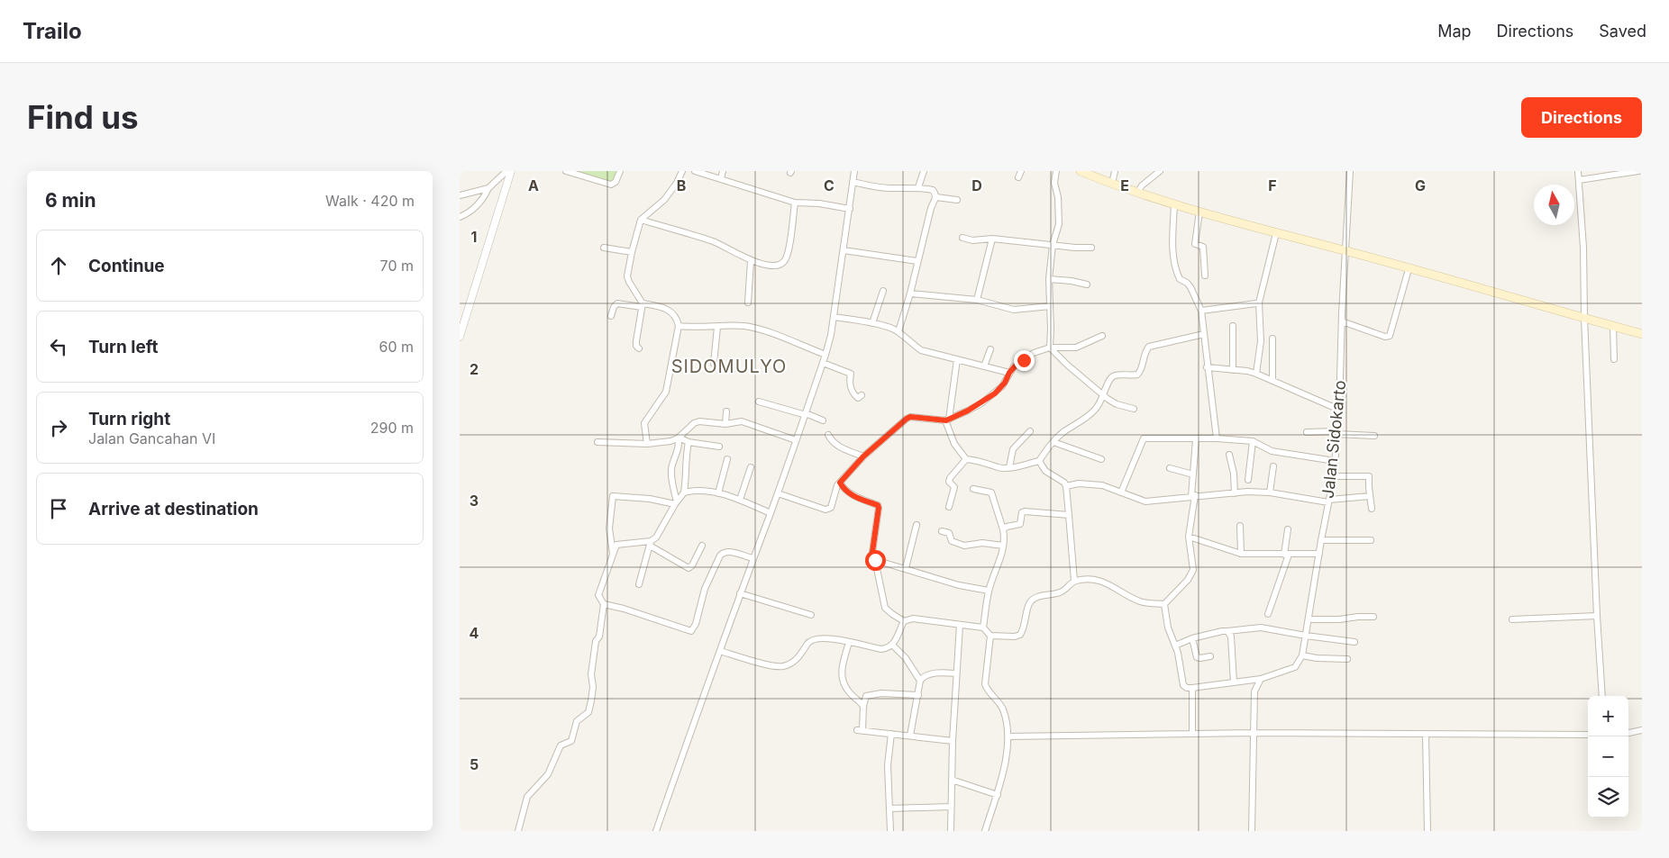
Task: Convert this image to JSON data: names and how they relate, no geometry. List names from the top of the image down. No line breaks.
{"streets":{"street":["Jalan Sidokarto"]},"districts":["SIDOMULYO"],"north":"top","page":{"header":"Trailo","nav":["Map","Directions","Saved"],"buttons":"Directions","title":"Find us","heading":["6 min","Walk · 420 m"],"list":[["Continue","70 m"],["Turn left","60 m"],["Turn right","Jalan Gancahan VI","290 m"],"Arrive at destination"],"map_buttons":["+","−"]},"grid":{"columns":["A","B","C","D","E","F","G"],"rows":["1","2","3","4","5"]}}
